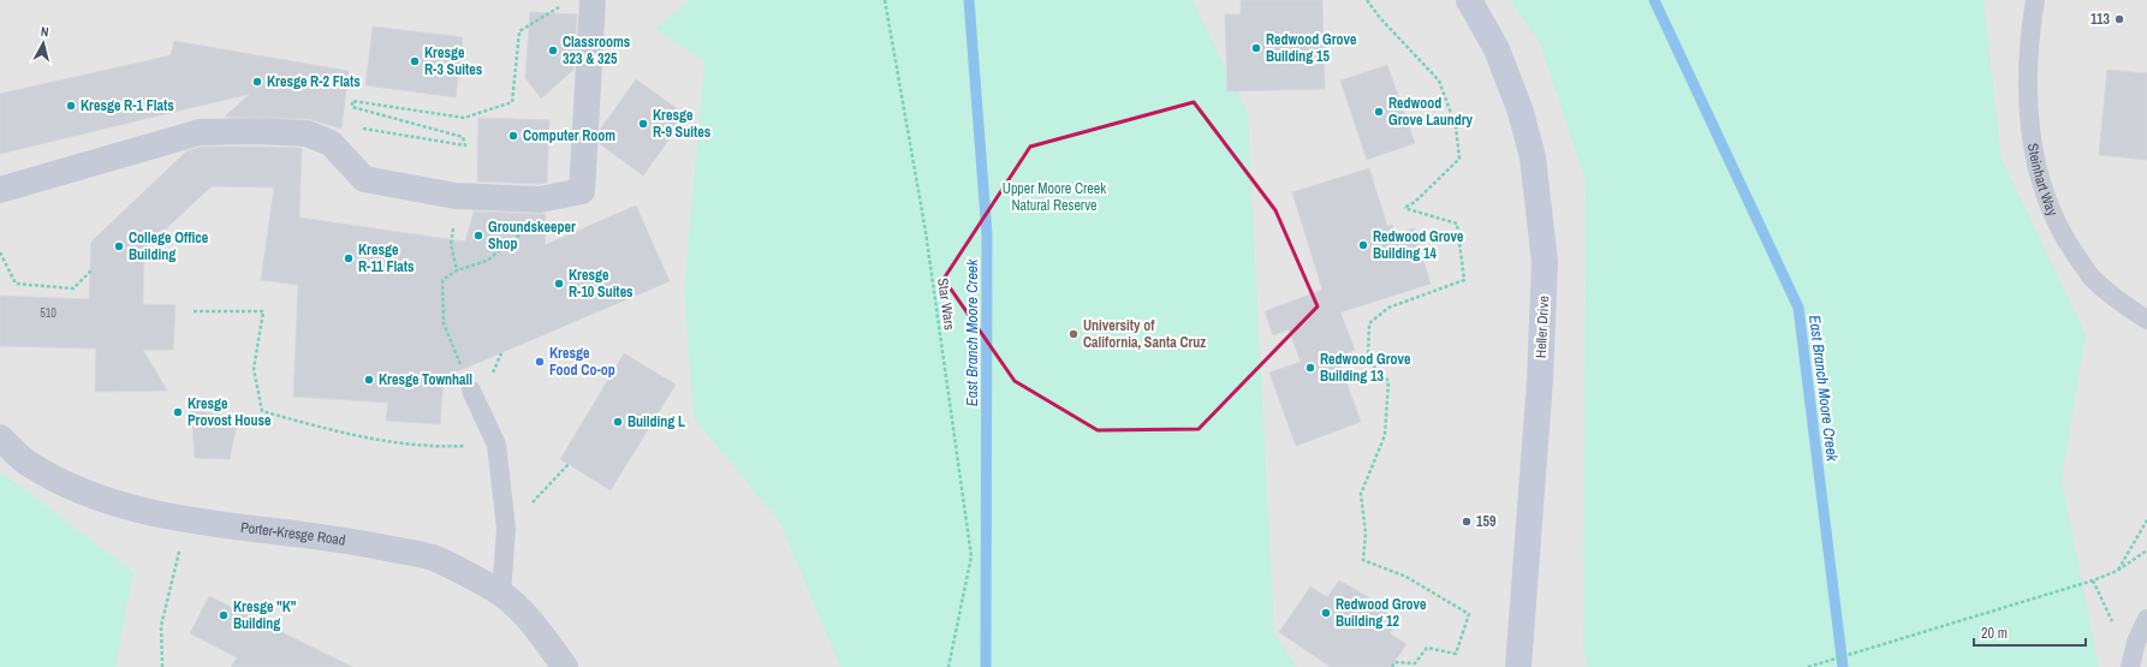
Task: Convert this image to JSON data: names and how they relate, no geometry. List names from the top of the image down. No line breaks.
{"streets":{"main road":["Heller Drive"],"street":["Porter-Kresge Road"],"lane":["Steinhart Way"],"path":["Star Wars"]},"water":["East Branch Moore Creek"],"parks":["Upper Moore Creek Natural Reserve"],"places":["113","Redwood Grove Building 15","Classrooms 323 & 325","Kresge R-3 Suites","Kresge R-2 Flats","Kresge R-1 Flats","Redwood Grove Laundry","Kresge R-9 Suites","Computer Room","Groundskeeper Shop","Redwood Grove Building 14","College Office Building","Kresge R-11 Flats","Kresge R-10 Suites","University of California, Santa Cruz","Kresge Food Co-op","Redwood Grove Building 13","Kresge Townhall","Kresge Provost House","Building L","159","Redwood Grove Building 12","Kresge \"K\" Building"],"house_numbers":["510"],"scale_bar":"20 m","north":"top"}
